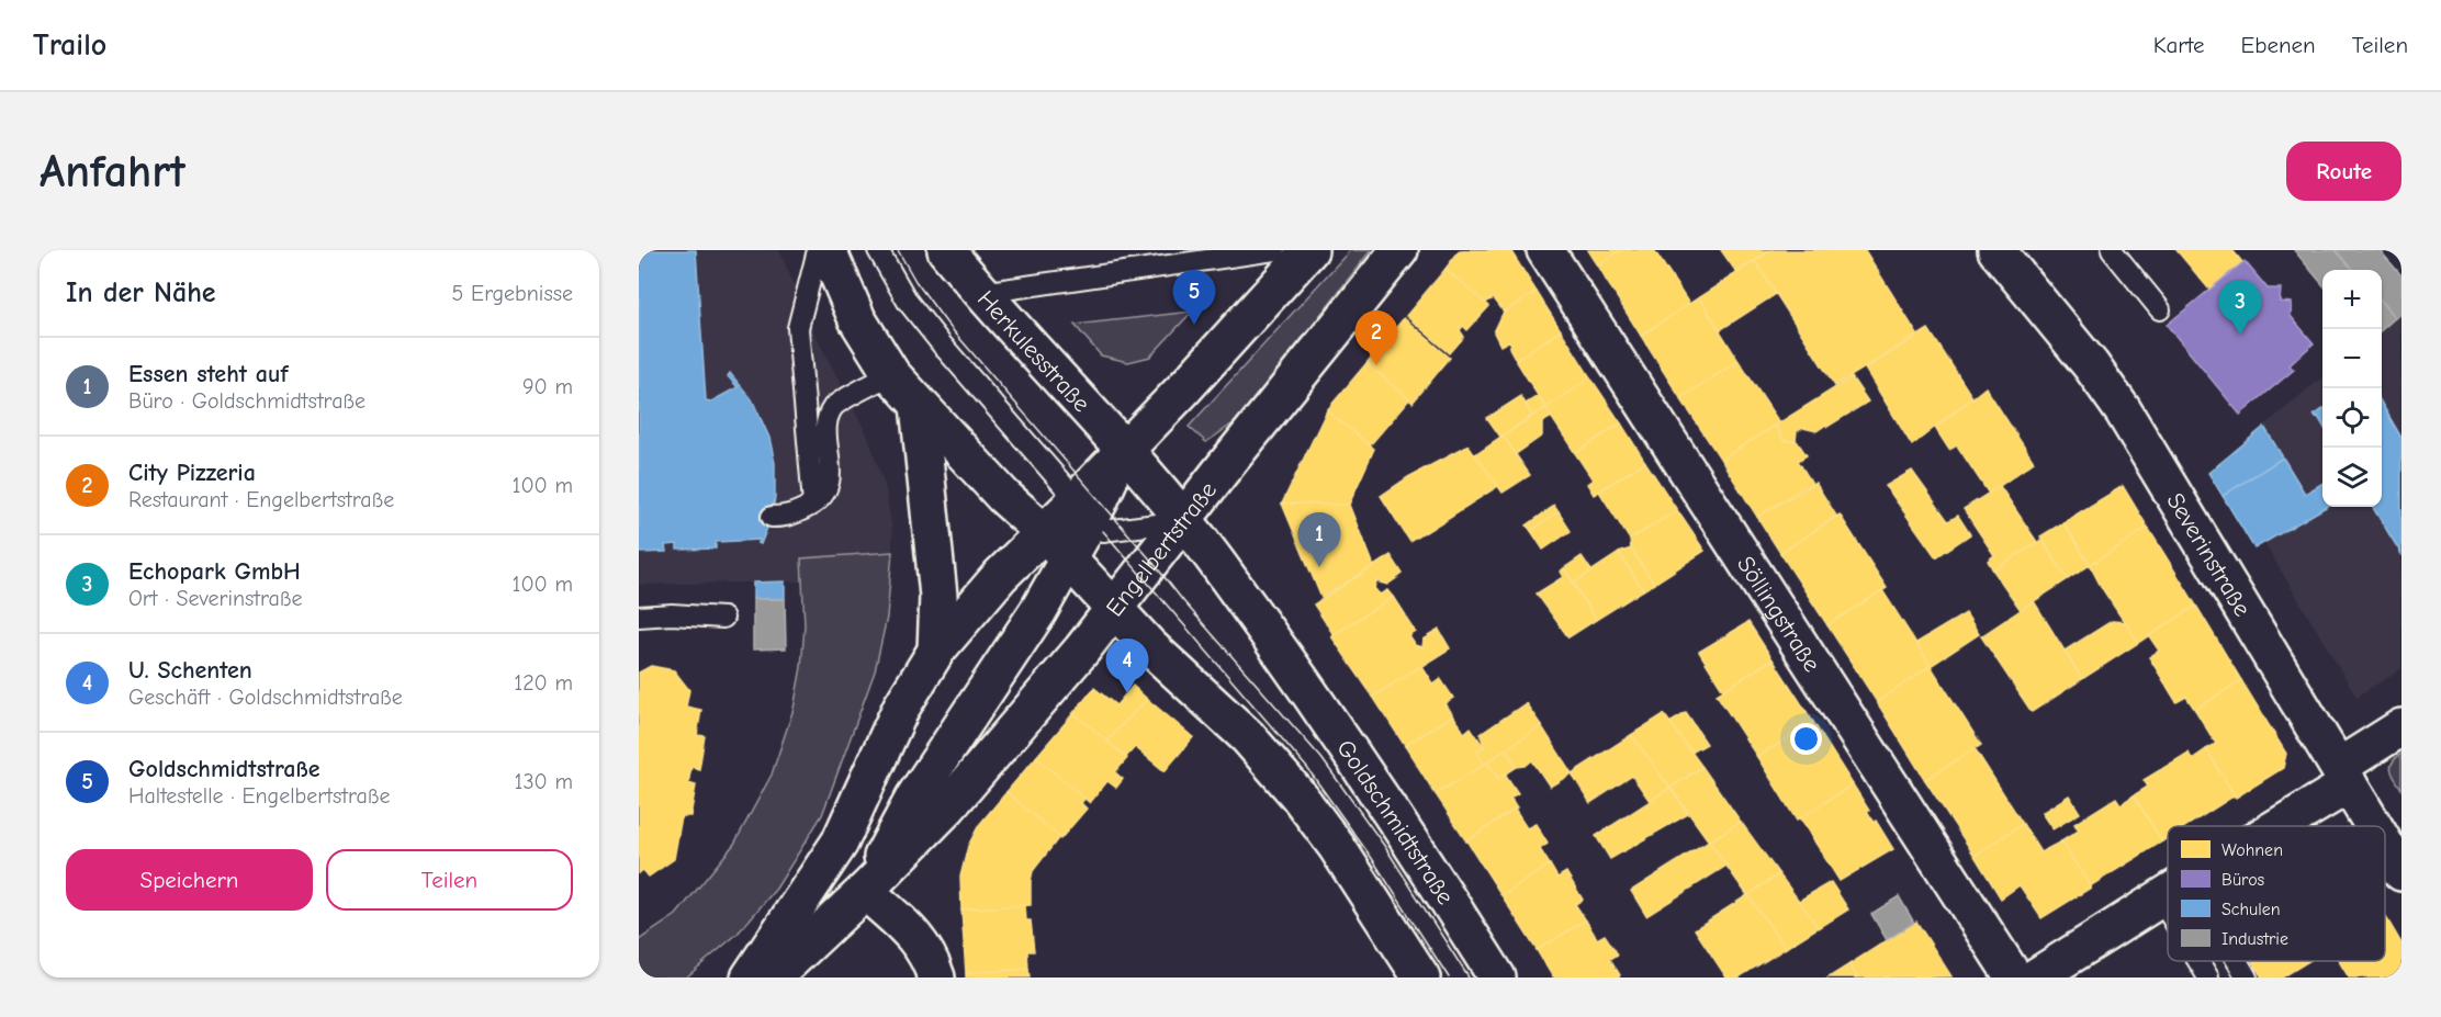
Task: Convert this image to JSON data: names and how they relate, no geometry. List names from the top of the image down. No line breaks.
{"streets":{"street":["Herkulesstraße","Engelbertstraße","Severinstraße","Söllingstraße","Goldschmidtstraße"]},"crossings":[["Herkulesstraße","Goldschmidtstraße"],["Engelbertstraße","Goldschmidtstraße"]],"legend":["Wohnen","Büros","Schulen","Industrie"],"page":{"header":"Trailo","nav":["Karte","Ebenen","Teilen"],"buttons":["Route",["Speichern","Teilen"]],"title":"Anfahrt","heading":["In der Nähe","5 Ergebnisse"],"map_buttons":["+","−"],"pins":["5","3","2","1","4"],"list":[{"mark":"1","name":"Essen steht auf","note":"Büro · Goldschmidtstraße","value":"90 m"},{"mark":"2","name":"City Pizzeria","note":"Restaurant · Engelbertstraße","value":"100 m"},{"mark":"3","name":"Echopark GmbH","note":"Ort · Severinstraße","value":"100 m"},{"mark":"4","name":"U. Schenten","note":"Geschäft · Goldschmidtstraße","value":"120 m"},{"mark":"5","name":"Goldschmidtstraße","note":"Haltestelle · Engelbertstraße","value":"130 m"}]}}
